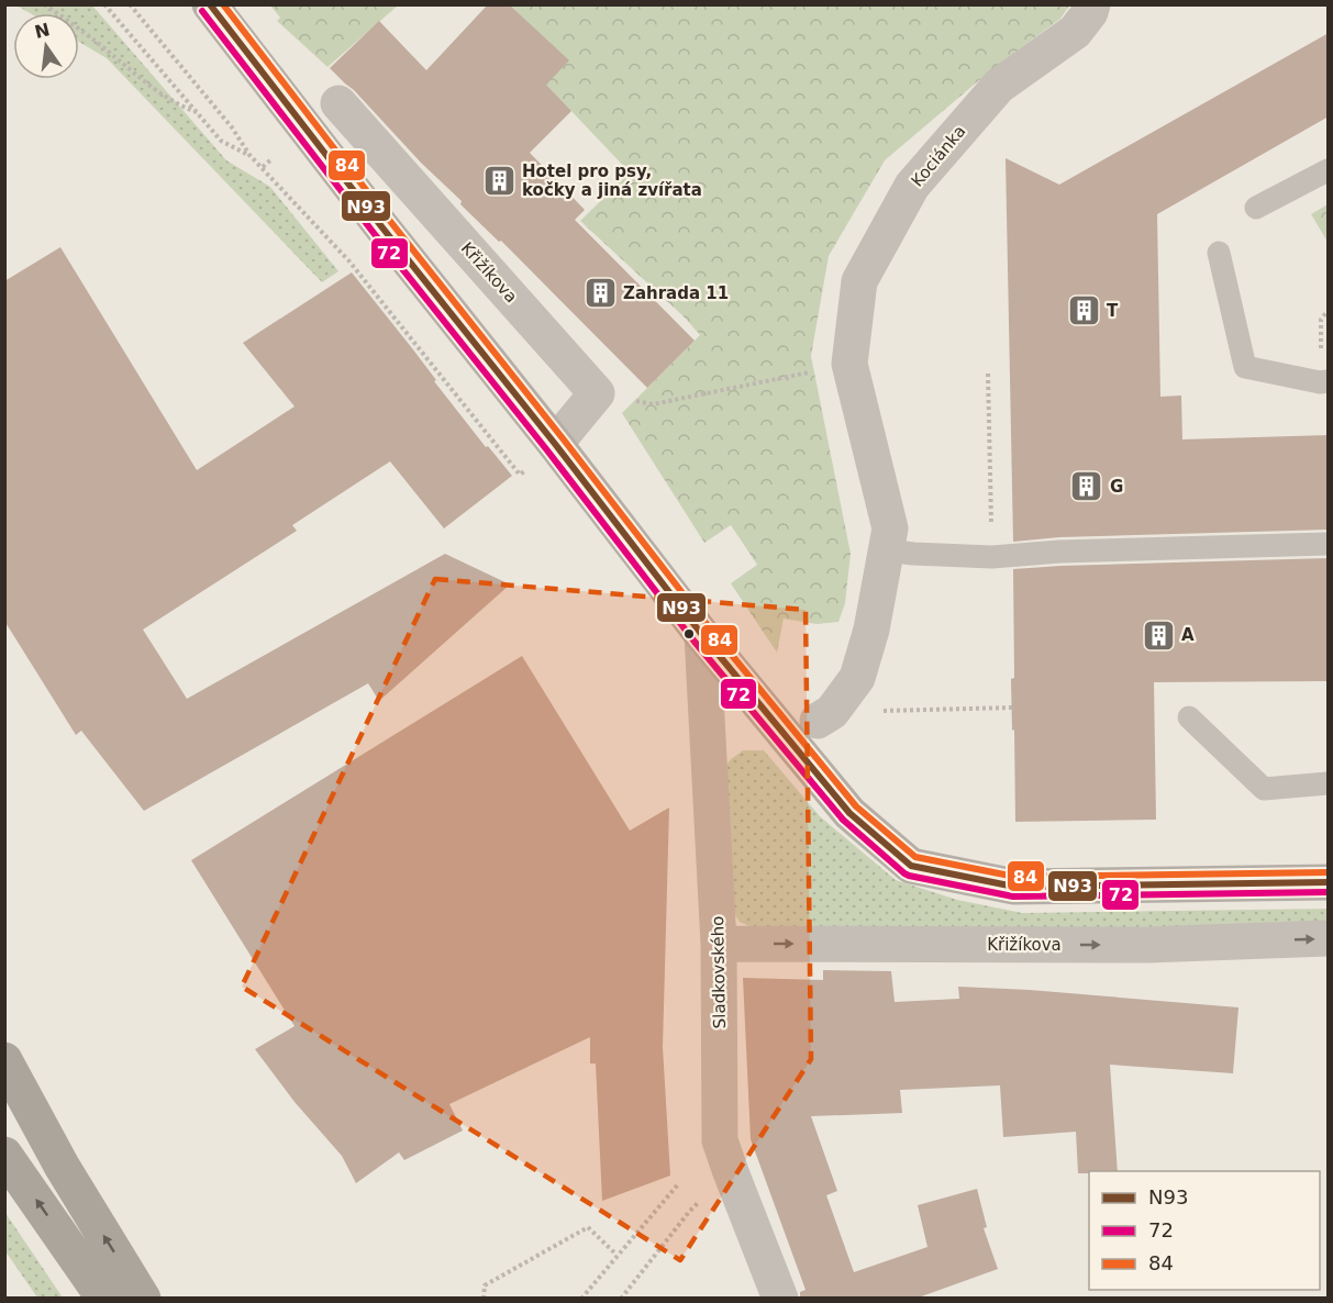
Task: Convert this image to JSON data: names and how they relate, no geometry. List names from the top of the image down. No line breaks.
{"streets":{"street":["Kociánka","Křižíkova","Sladkovského"]},"crossings":[["Křižíkova","Sladkovského"]],"one_way":["Křižíkova"],"places":{"building":["Hotel pro psy, kočky a jiná zvířata","Zahrada 11","T","G","A"]},"lines":["transit line N93","transit line 84","transit line 72"],"legend":["N93","72","84"],"north":"top"}
